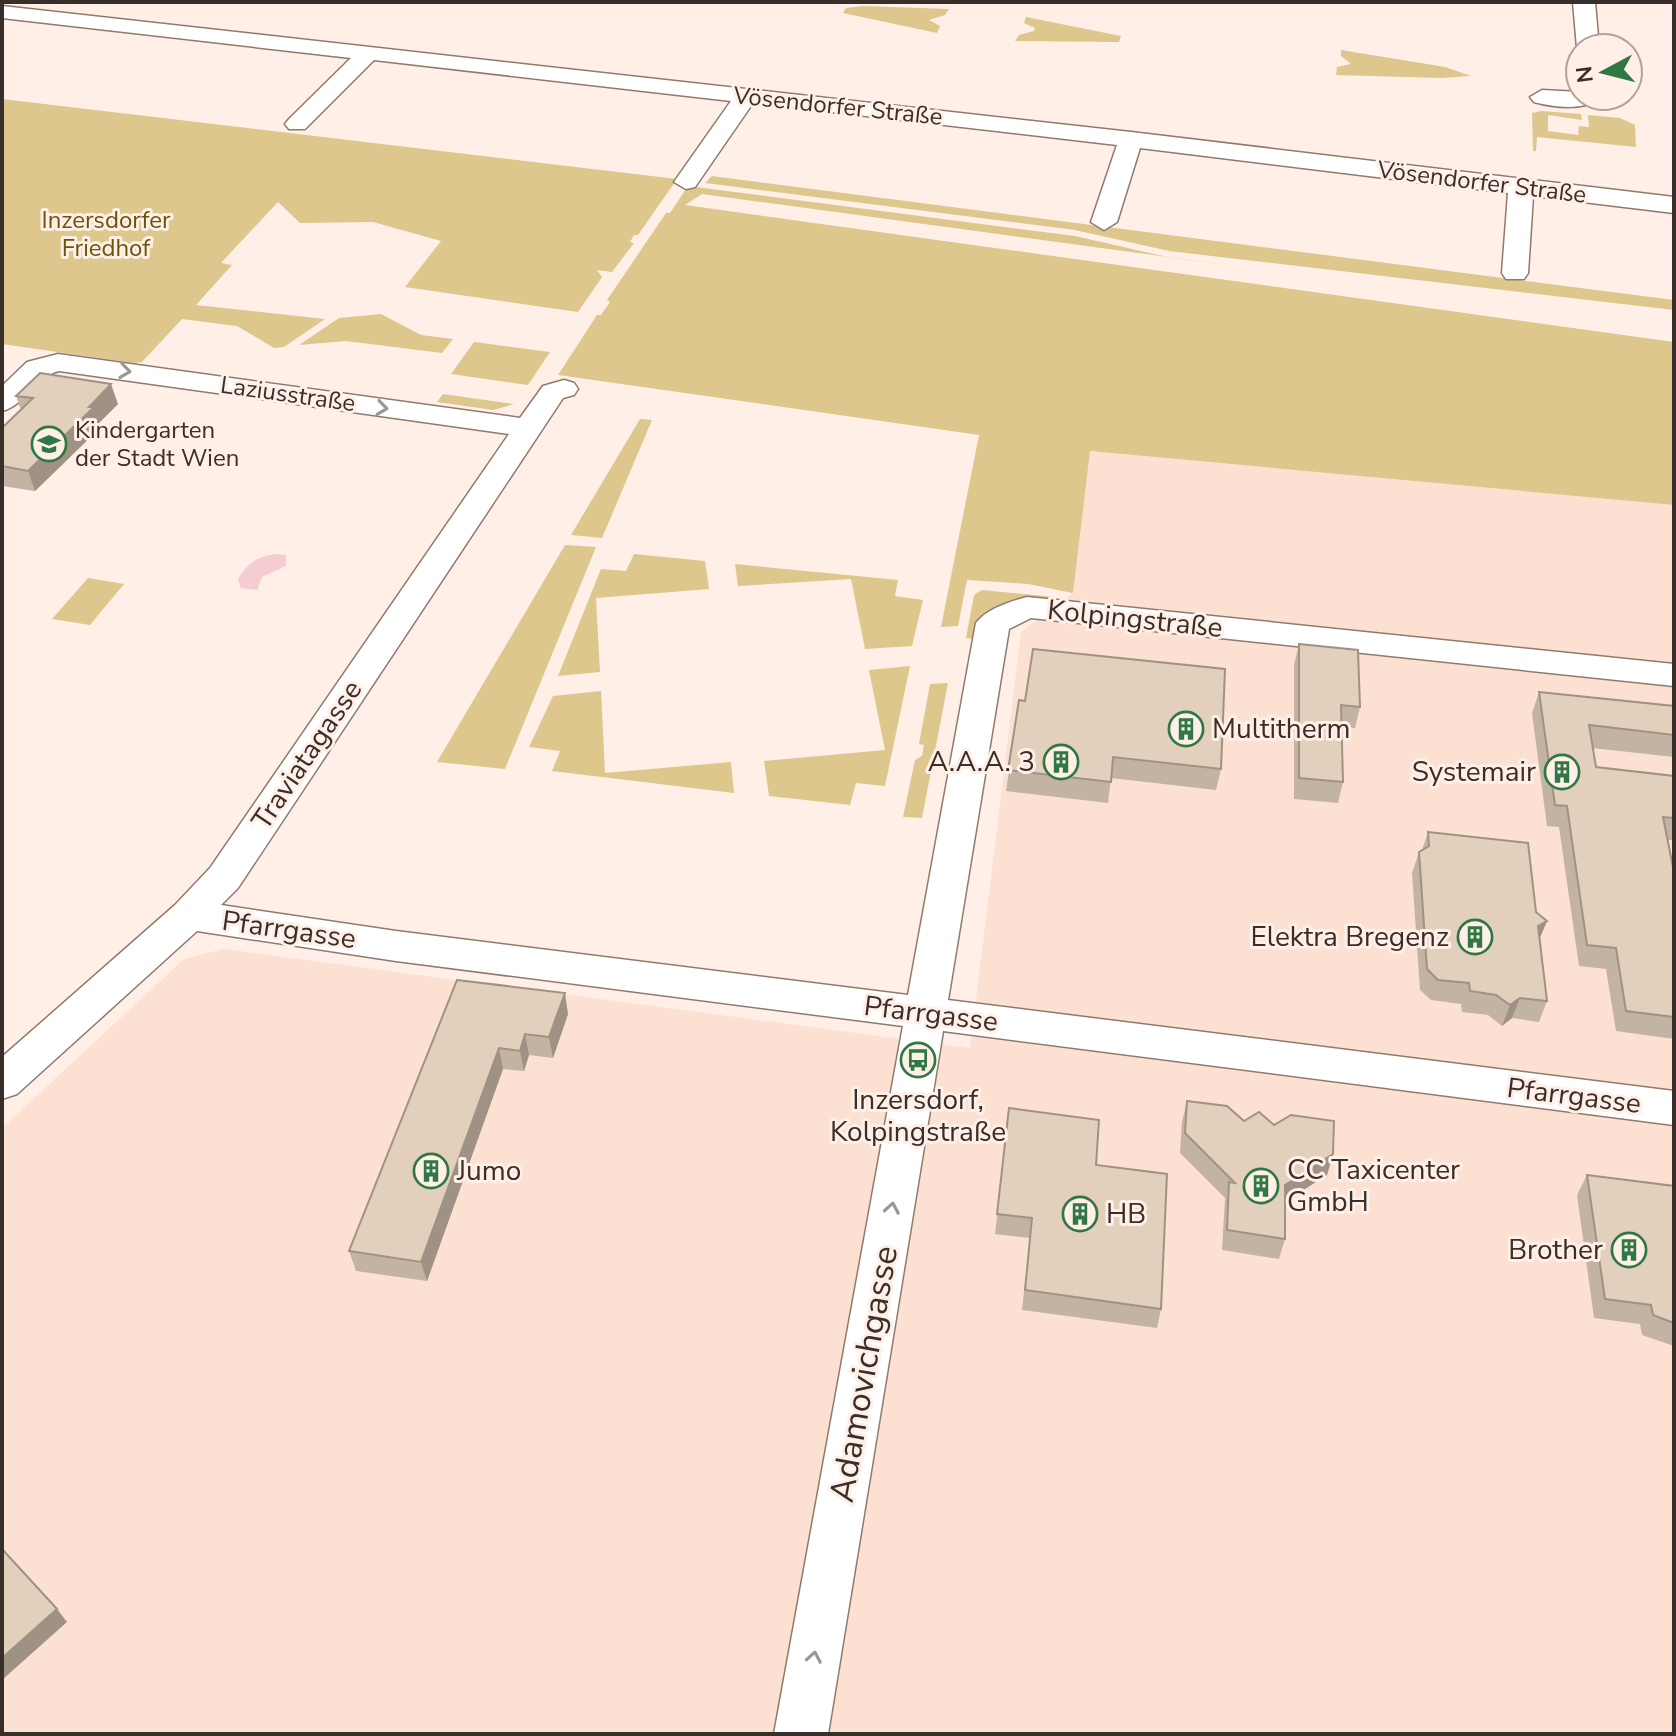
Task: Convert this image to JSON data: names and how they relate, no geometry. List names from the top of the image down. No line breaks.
{"streets":{"street":["Vösendorfer Straße","Laziusstraße","Kolpingstraße","Traviatagasse","Pfarrgasse","Adamovichgasse"]},"crossings":[["Laziusstraße","Traviatagasse"],["Kolpingstraße","Pfarrgasse"],["Kolpingstraße","Adamovichgasse"],["Traviatagasse","Pfarrgasse"],["Pfarrgasse","Adamovichgasse"]],"one_way":["Laziusstraße","Adamovichgasse"],"parks":["Inzersdorfer Friedhof"],"places":{"school or university":["Kindergarten der Stadt Wien"],"building":["Multitherm","A.A.A. 3","Systemair","Elektra Bregenz","Jumo","CC Taxicenter GmbH","HB","Brother"],"bus stop":["Inzersdorf, Kolpingstraße"]},"north":"left"}
